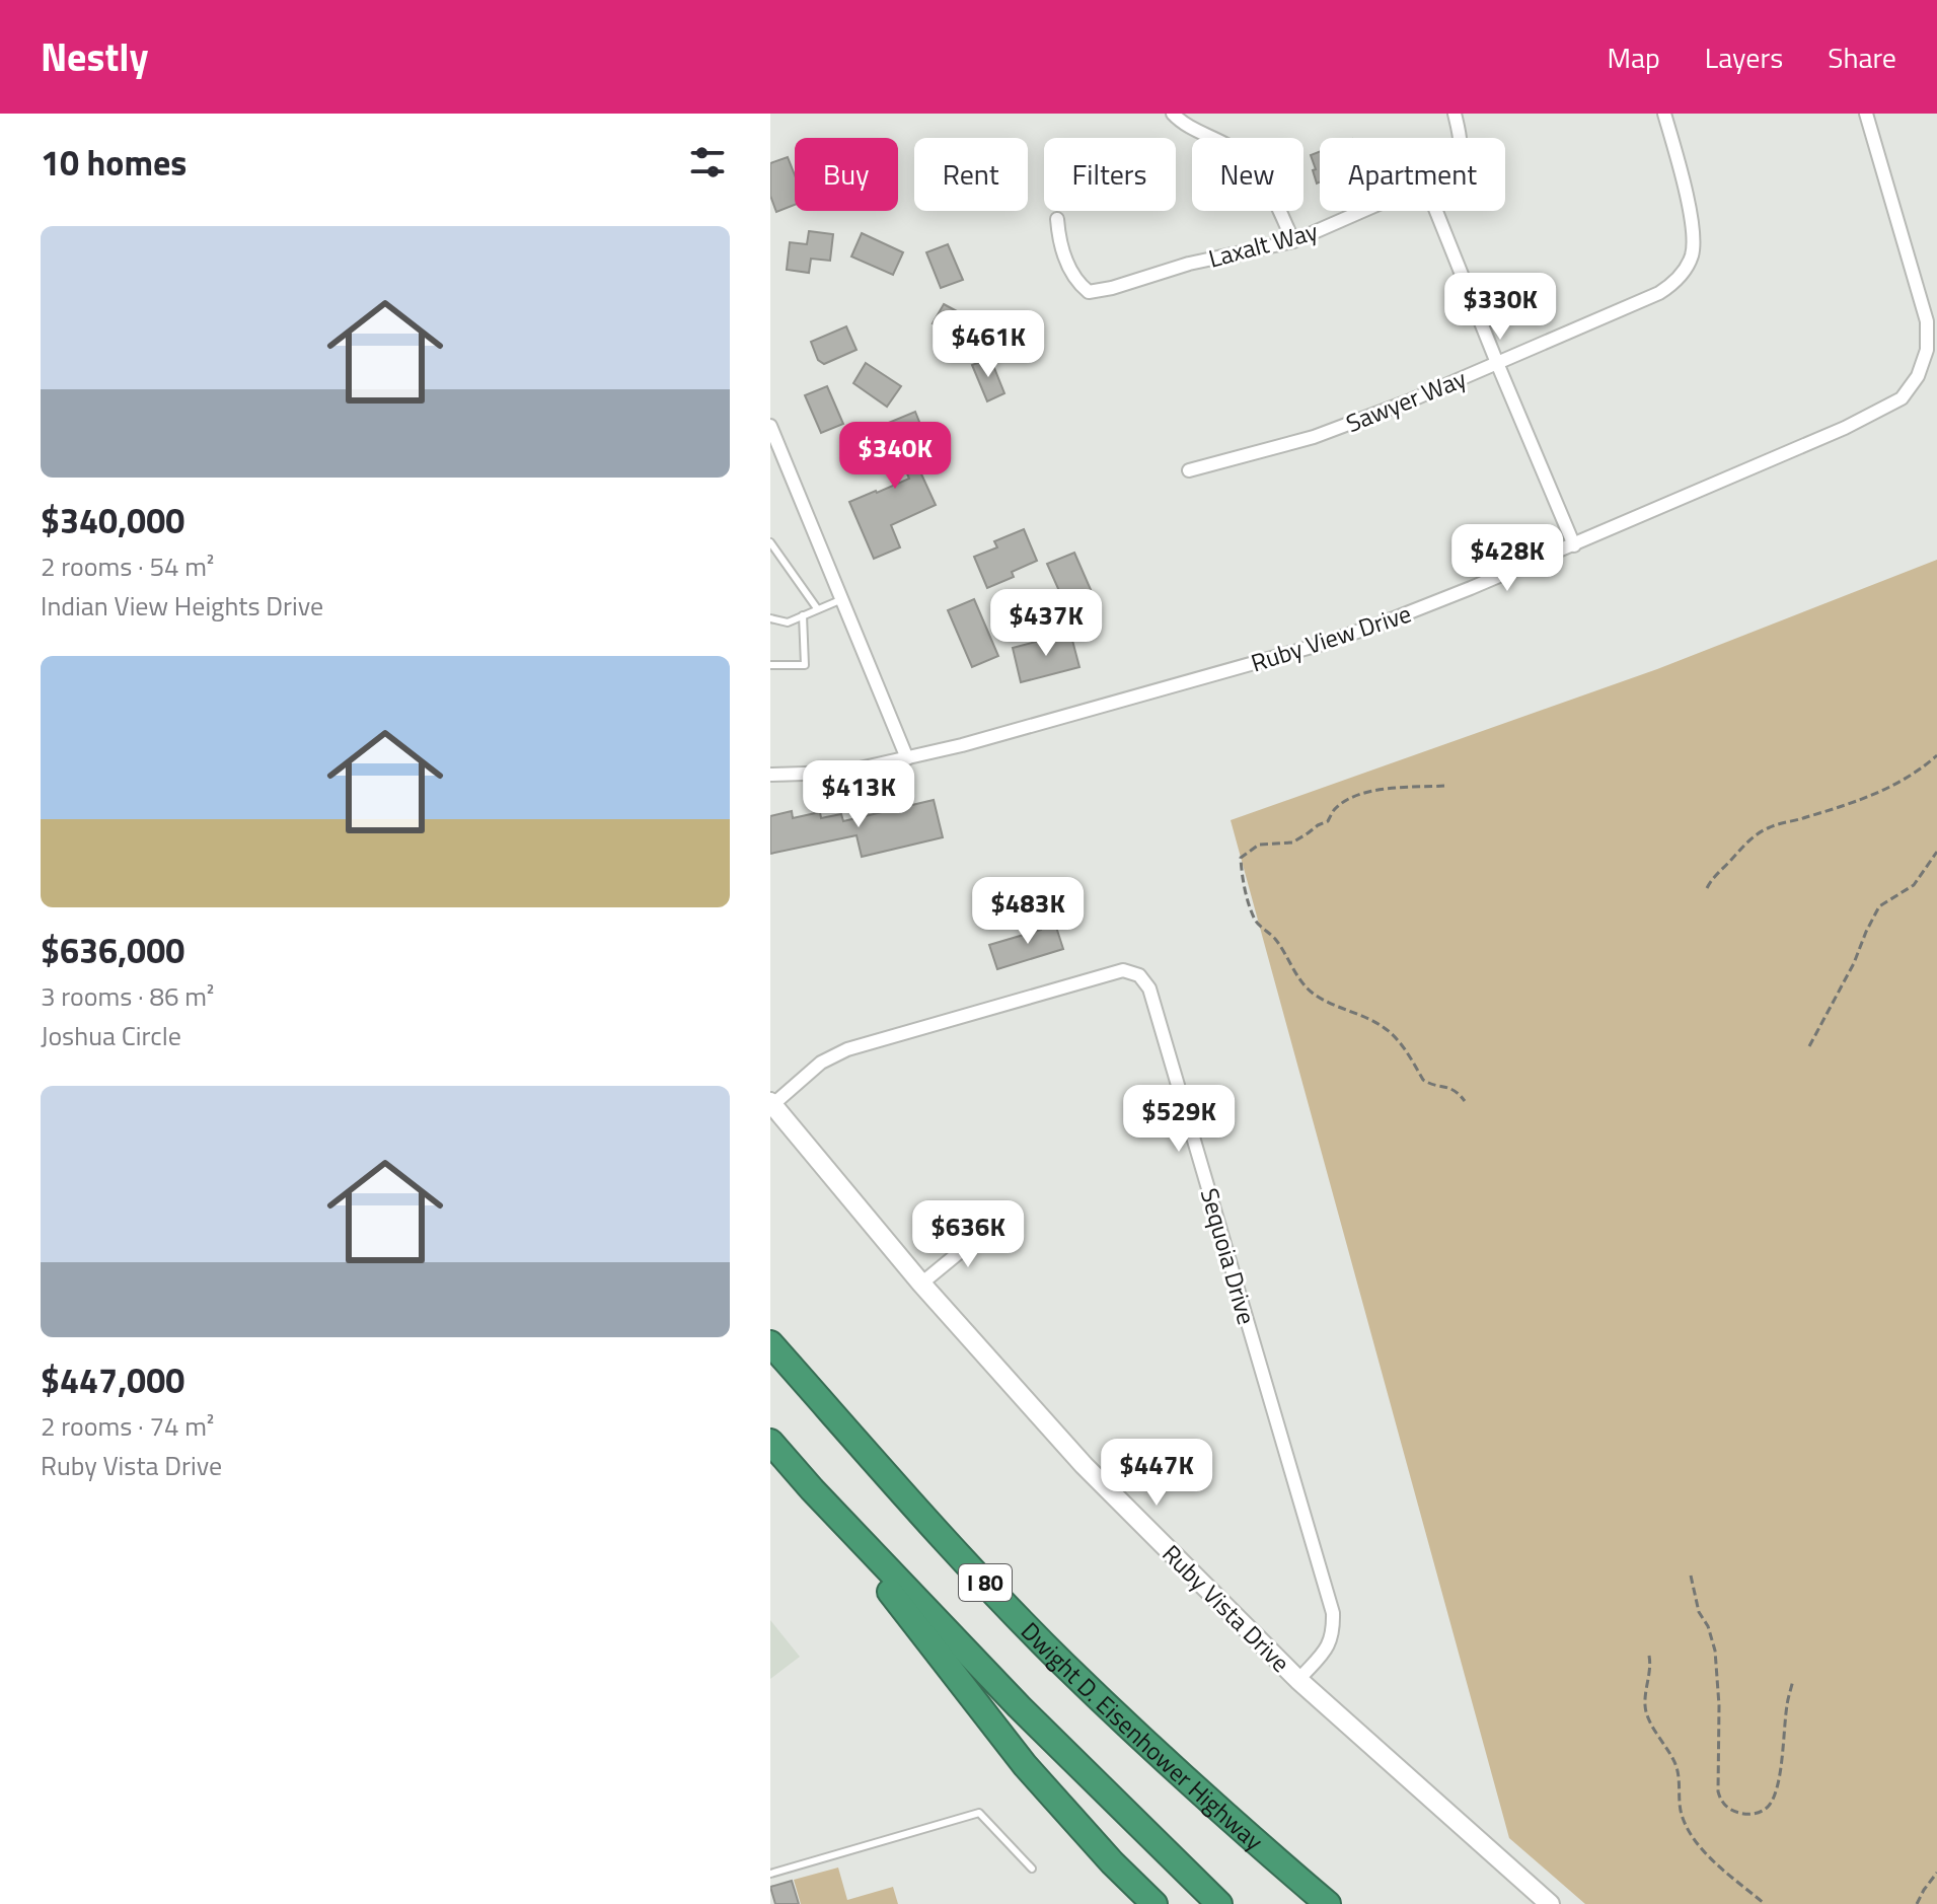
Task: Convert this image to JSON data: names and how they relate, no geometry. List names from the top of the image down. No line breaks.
{"streets":{"highway":["I 80","Dwight D. Eisenhower Highway"],"street":["Laxalt Way","Sawyer Way","Ruby View Drive","Sequoia Drive","Ruby Vista Drive"]},"crossings":[["Sequoia Drive","Ruby Vista Drive"]],"page":{"header":"Nestly","nav":["Map","Layers","Share"],"heading":"10 homes","chip":["Buy","Rent","Filters","New","Apartment"],"list":[{"name":"$340,000","note":"2 rooms · 54 m² · Indian View Heights Drive"},{"name":"$636,000","note":"3 rooms · 86 m² · Joshua Circle"},{"name":"$447,000","note":"2 rooms · 74 m² · Ruby Vista Drive"}],"price":["$330K","$461K","$340K","$428K","$437K","$413K","$483K","$529K","$636K","$447K"]}}
